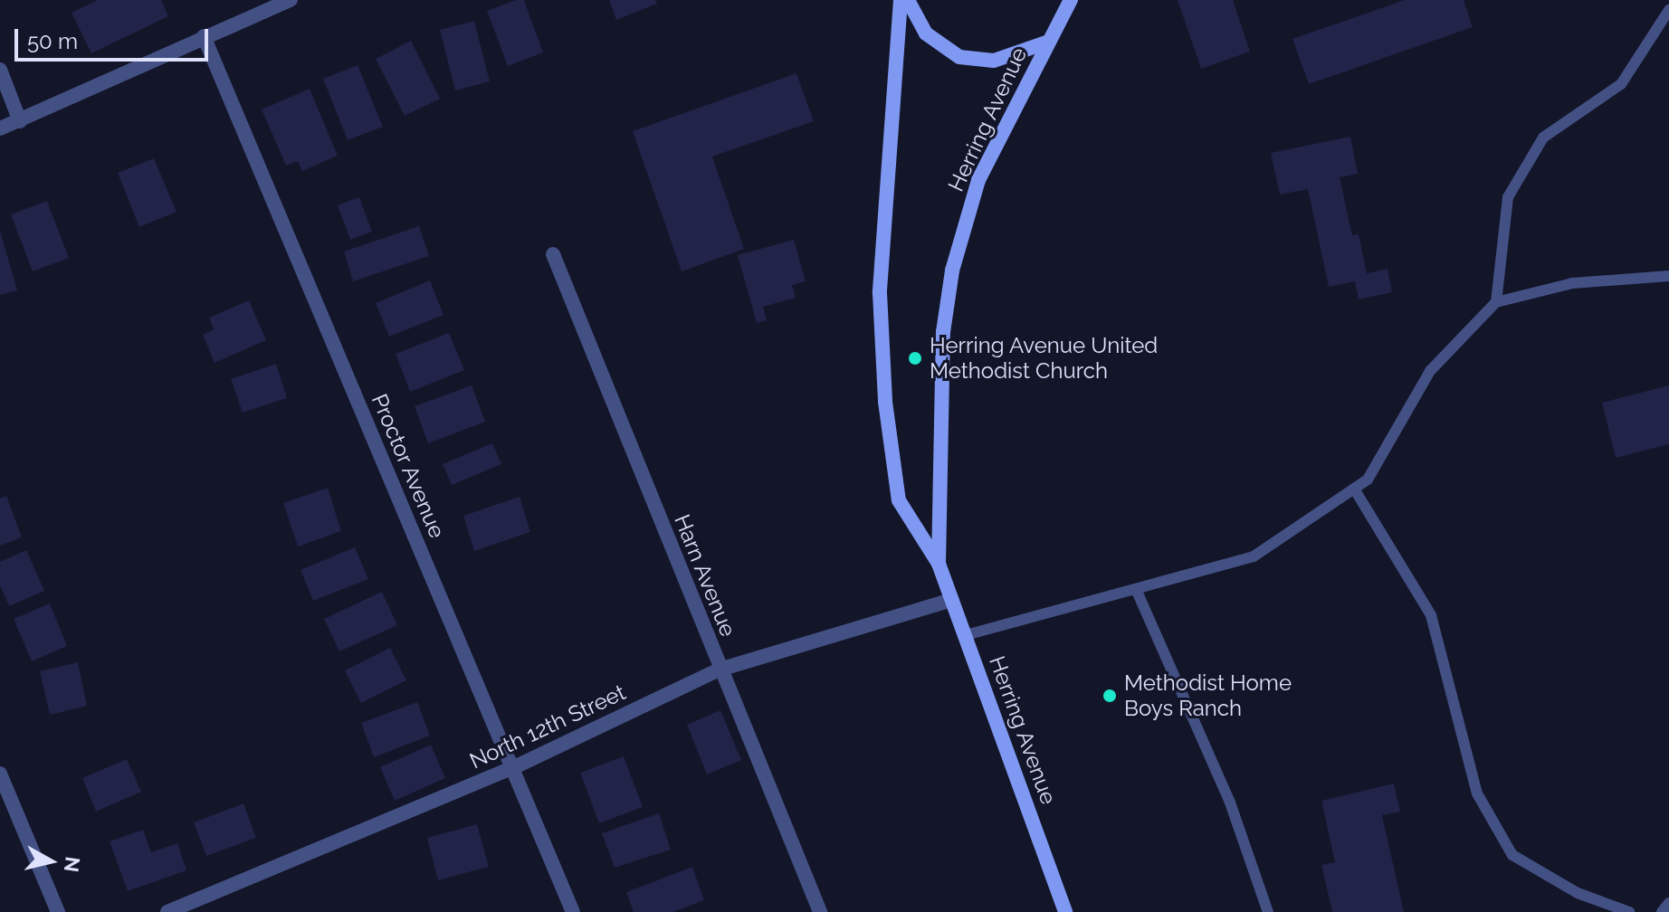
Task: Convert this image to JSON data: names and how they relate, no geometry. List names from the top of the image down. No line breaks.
{"streets":{"main road":["Herring Avenue"],"street":["Proctor Avenue","Harn Avenue","North 12th Street"]},"crossings":[["Herring Avenue","North 12th Street"],["Proctor Avenue","North 12th Street"],["Harn Avenue","North 12th Street"]],"places":["Herring Avenue United Methodist Church","Methodist Home Boys Ranch"],"scale_bar":"50 m","north":"right"}
